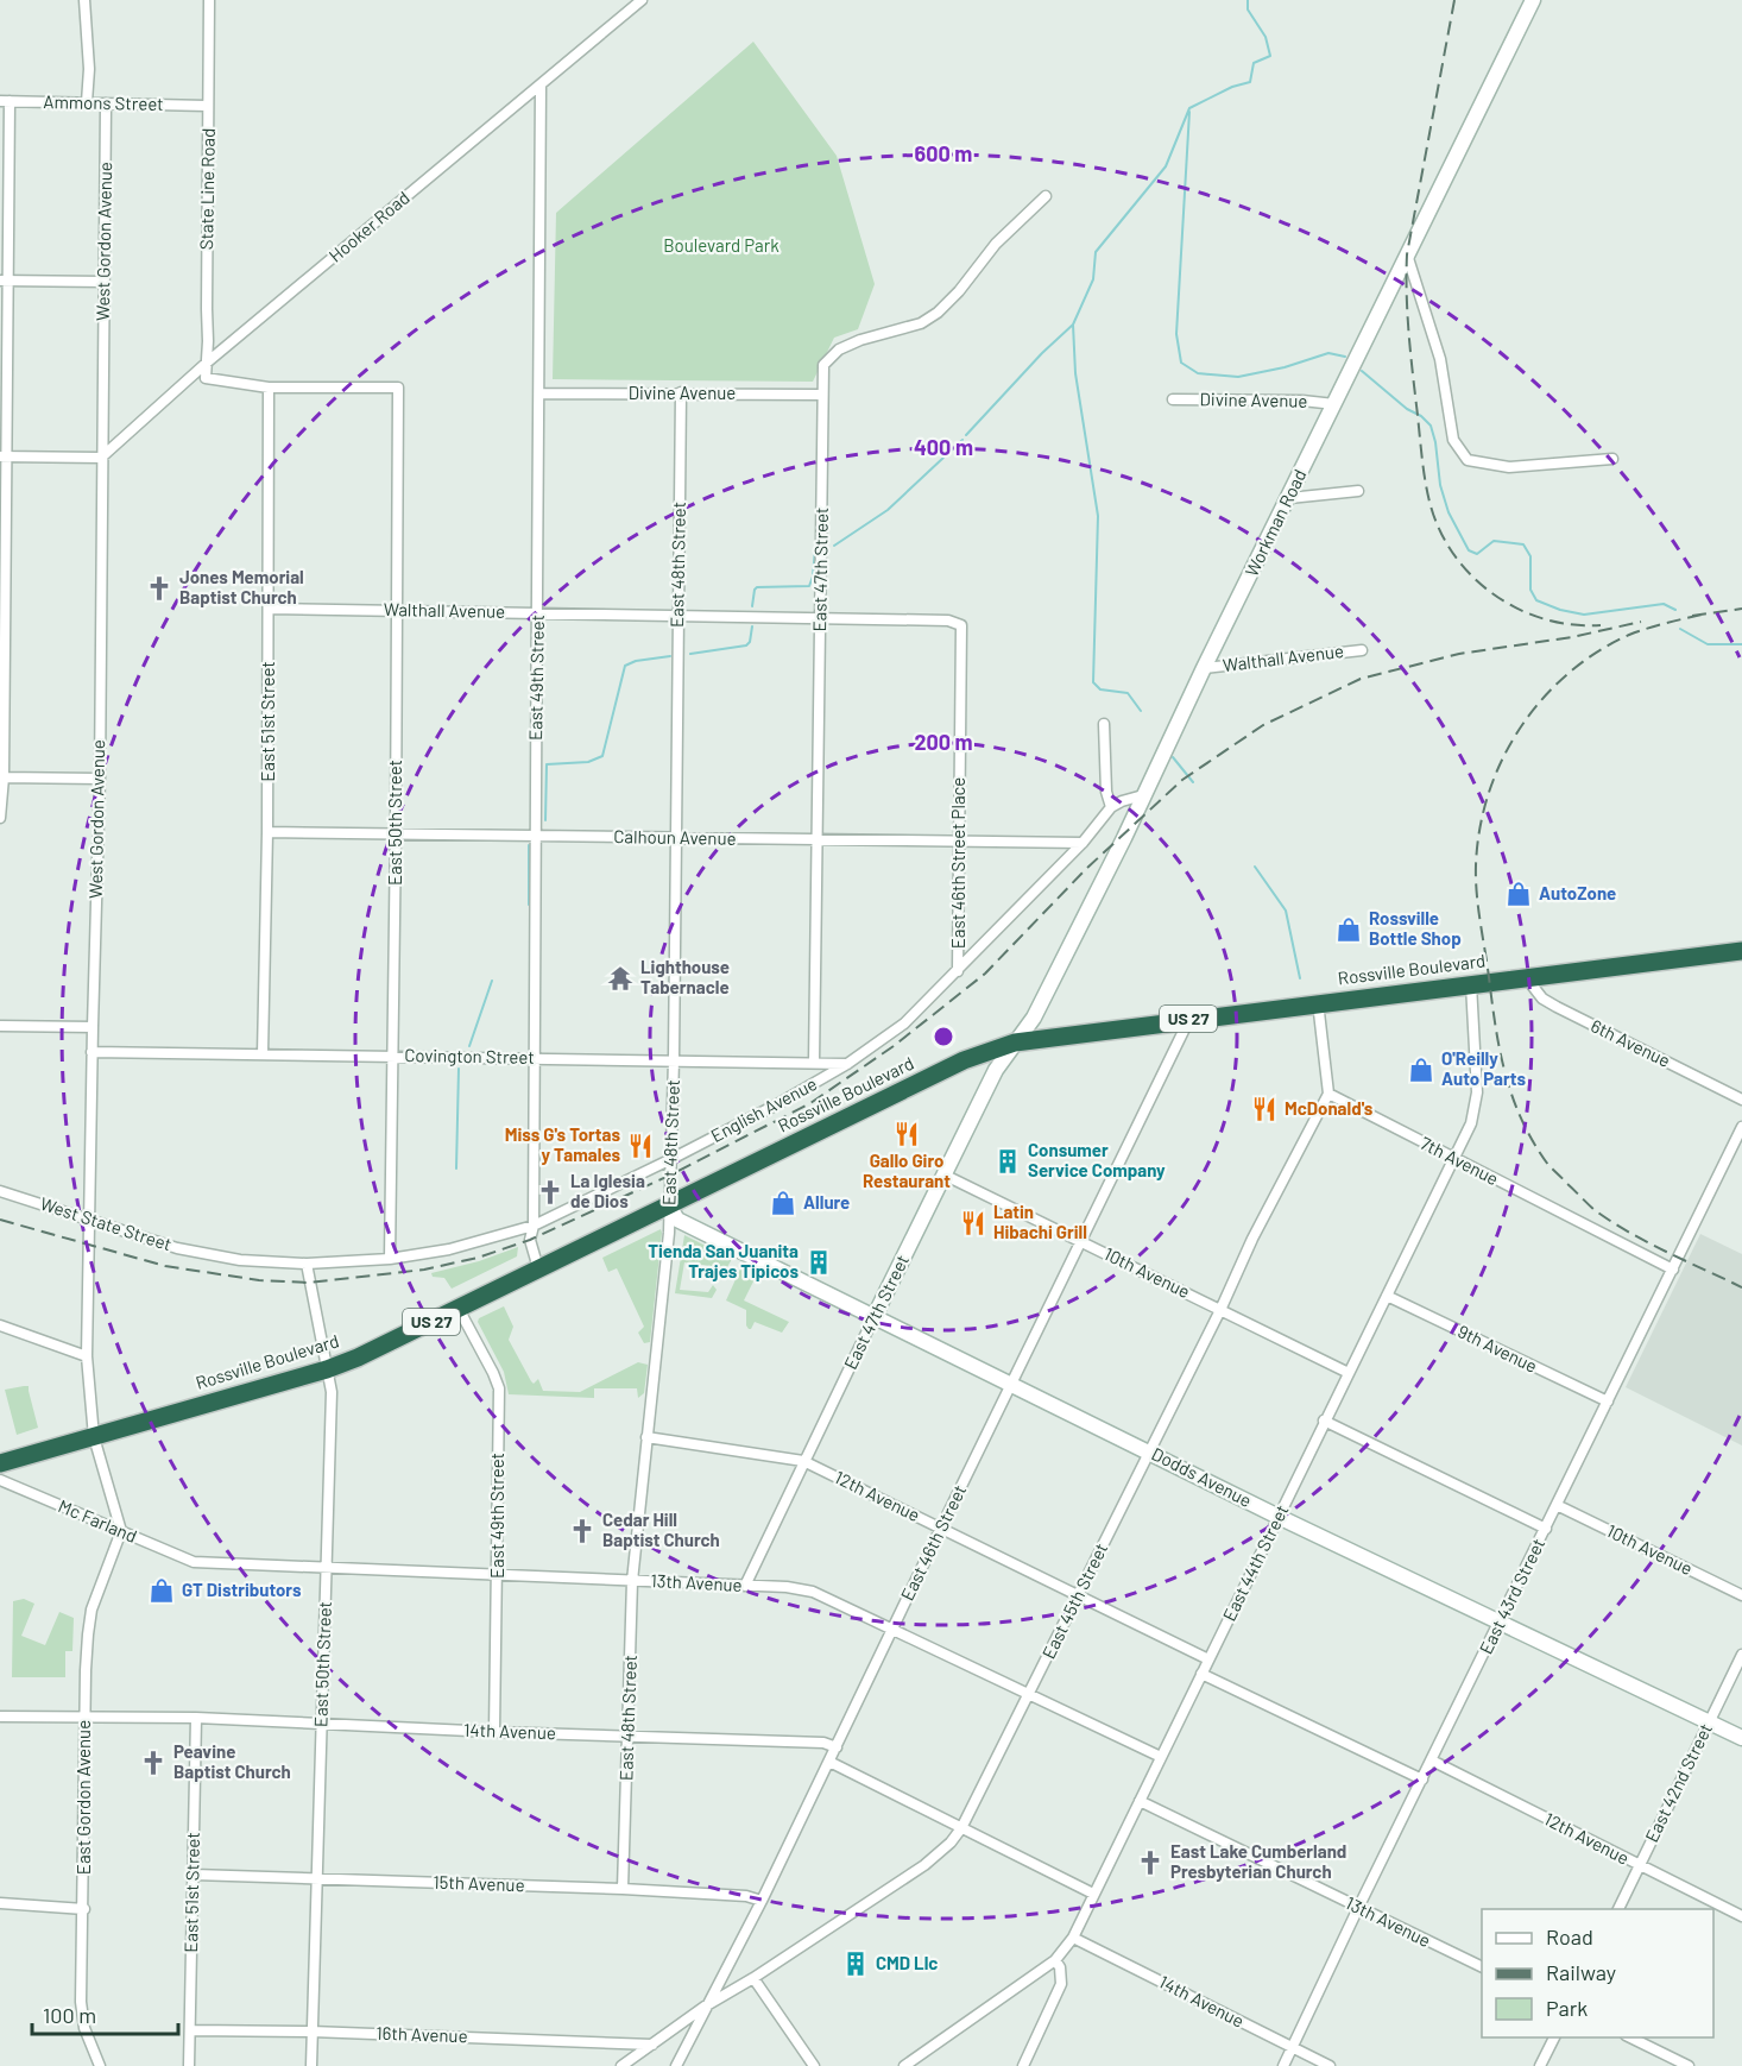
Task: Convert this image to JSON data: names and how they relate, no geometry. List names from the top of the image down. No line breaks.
{"streets":{"highway":["Rossville Boulevard","US 27"],"street":["Ammons Street","State Line Road","Hooker Road","West Gordon Avenue","Divine Avenue","Workman Road","East 48th Street","East 47th Street","Walthall Avenue","East 49th Street","East 51st Street","East 50th Street","Calhoun Avenue","East 46th Street Place","6th Avenue","Covington Street","English Avenue","7th Avenue","West State Street","10th Avenue","9th Avenue","Dodds Avenue","12th Avenue","Mc Farland","East 46th Street","East 44th Street","13th Avenue","East 43rd Street","East 45th Street","14th Avenue","East 42nd Street","East Gordon Avenue","15th Avenue","16th Avenue"]},"crossings":[["Ammons Street","State Line Road"],["Ammons Street","West Gordon Avenue"],["State Line Road","Hooker Road"],["State Line Road","East 51st Street"],["State Line Road","East 50th Street"],["Hooker Road","West Gordon Avenue"],["Hooker Road","East 49th Street"],["West Gordon Avenue","Rossville Boulevard"],["West Gordon Avenue","US 27"],["West Gordon Avenue","Covington Street"],["West Gordon Avenue","West State Street"],["West Gordon Avenue","Mc Farland"],["West Gordon Avenue","East Gordon Avenue"],["Divine Avenue","Workman Road"],["Divine Avenue","East 48th Street"],["Divine Avenue","East 47th Street"],["Divine Avenue","East 49th Street"],["Workman Road","East 47th Street"],["Workman Road","Walthall Avenue"],["Workman Road","Rossville Boulevard"],["East 48th Street","Walthall Avenue"],["East 48th Street","Calhoun Avenue"],["East 48th Street","Rossville Boulevard"],["East 48th Street","Covington Street"],["East 48th Street","English Avenue"],["East 48th Street","Dodds Avenue"],["East 48th Street","12th Avenue"],["East 48th Street","13th Avenue"],["East 48th Street","14th Avenue"],["East 48th Street","15th Avenue"],["East 47th Street","Walthall Avenue"],["East 47th Street","Calhoun Avenue"],["East 47th Street","Rossville Boulevard"],["East 47th Street","Covington Street"],["East 47th Street","10th Avenue"],["East 47th Street","Dodds Avenue"],["East 47th Street","12th Avenue"],["East 47th Street","13th Avenue"],["Walthall Avenue","East 49th Street"],["Walthall Avenue","East 51st Street"],["Walthall Avenue","East 50th Street"],["Walthall Avenue","East 46th Street Place"],["East 49th Street","Calhoun Avenue"],["East 49th Street","Rossville Boulevard"],["East 49th Street","Covington Street"],["East 49th Street","English Avenue"],["East 49th Street","13th Avenue"],["East 49th Street","14th Avenue"],["East 51st Street","East 50th Street"],["East 51st Street","Calhoun Avenue"],["East 51st Street","Covington Street"],["East 51st Street","14th Avenue"],["East 51st Street","15th Avenue"],["East 51st Street","16th Avenue"],["East 50th Street","Calhoun Avenue"],["East 50th Street","Rossville Boulevard"],["East 50th Street","Covington Street"],["East 50th Street","English Avenue"],["East 50th Street","13th Avenue"],["East 50th Street","14th Avenue"],["East 50th Street","15th Avenue"],["East 50th Street","16th Avenue"],["Calhoun Avenue","East 46th Street Place"],["Calhoun Avenue","English Avenue"],["East 46th Street Place","English Avenue"],["Rossville Boulevard","US 27"],["Rossville Boulevard","6th Avenue"],["Rossville Boulevard","Dodds Avenue"],["Rossville Boulevard","East 46th Street"],["Rossville Boulevard","East 44th Street"],["Covington Street","English Avenue"],["English Avenue","West State Street"],["7th Avenue","East 44th Street"],["7th Avenue","East 43rd Street"],["7th Avenue","East 45th Street"],["10th Avenue","East 46th Street"],["10th Avenue","East 44th Street"],["10th Avenue","East 43rd Street"],["10th Avenue","East 45th Street"],["9th Avenue","East 44th Street"],["9th Avenue","East 43rd Street"],["Dodds Avenue","East 46th Street"],["Dodds Avenue","East 44th Street"],["Dodds Avenue","East 43rd Street"],["Dodds Avenue","East 45th Street"],["Dodds Avenue","East 42nd Street"],["12th Avenue","East 46th Street"],["12th Avenue","East 44th Street"],["12th Avenue","East 43rd Street"],["12th Avenue","East 45th Street"],["12th Avenue","East 42nd Street"],["Mc Farland","13th Avenue"],["Mc Farland","East Gordon Avenue"],["East 46th Street","13th Avenue"],["East 46th Street","East 45th Street"],["East 46th Street","14th Avenue"],["East 46th Street","15th Avenue"],["East 44th Street","13th Avenue"],["East 44th Street","14th Avenue"],["13th Avenue","East 43rd Street"],["13th Avenue","East 45th Street"],["East 43rd Street","14th Avenue"],["East 45th Street","16th Avenue"],["14th Avenue","East Gordon Avenue"]],"parks":["Boulevard Park"],"places":{"church":["Jones Memorial Baptist Church","La Iglesia de Dios","Cedar Hill Baptist Church","Peavine Baptist Church","East Lake Cumberland Presbyterian Church"],"shop":["AutoZone","Rossville Bottle Shop","O'Reilly Auto Parts","Allure","GT Distributors"],"temple":["Lighthouse Tabernacle"],"restaurant":["McDonald's","Gallo Giro Restaurant","Miss G's Tortas y Tamales","Latin Hibachi Grill"],"building":["Consumer Service Company","Tienda San Juanita Trajes Tipicos","CMD Llc"]},"legend":["Road","Railway","Park"],"scale_bar":"100 m","rings":["600 m","400 m","200 m"]}
